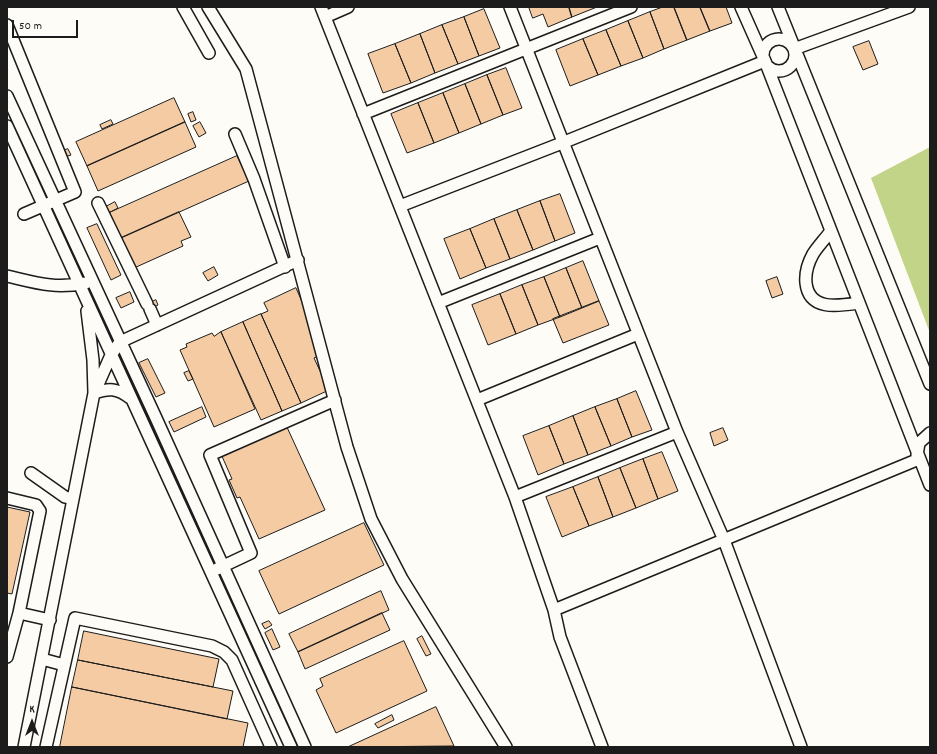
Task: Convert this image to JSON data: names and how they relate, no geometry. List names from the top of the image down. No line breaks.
{"scale_bar":"50 m","north":"top"}
